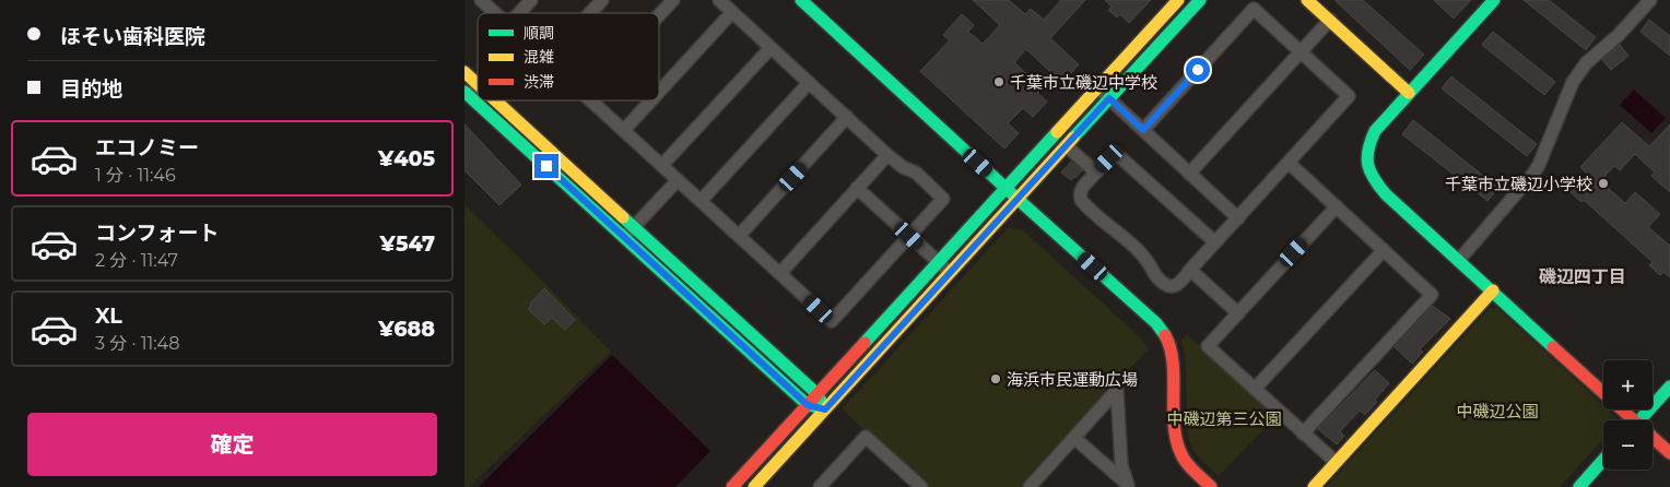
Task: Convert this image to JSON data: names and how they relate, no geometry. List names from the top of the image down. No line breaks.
{"districts":["磯辺四丁目"],"parks":["中磯辺公園","中磯辺第三公園"],"places":["千葉市立磯辺中学校","千葉市立磯辺小学校","海浜市民運動広場"],"legend":["順調","混雑","渋滞"],"page":{"banner":["ほそい歯科医院","目的地"],"list":[{"name":"エコノミー","note":"1 分 · 11:46","value":"¥405"},{"name":"コンフォート","note":"2 分 · 11:47","value":"¥547"},{"name":"XL","note":"3 分 · 11:48","value":"¥688"}],"map_buttons":["+","−"],"buttons":"確定"}}
